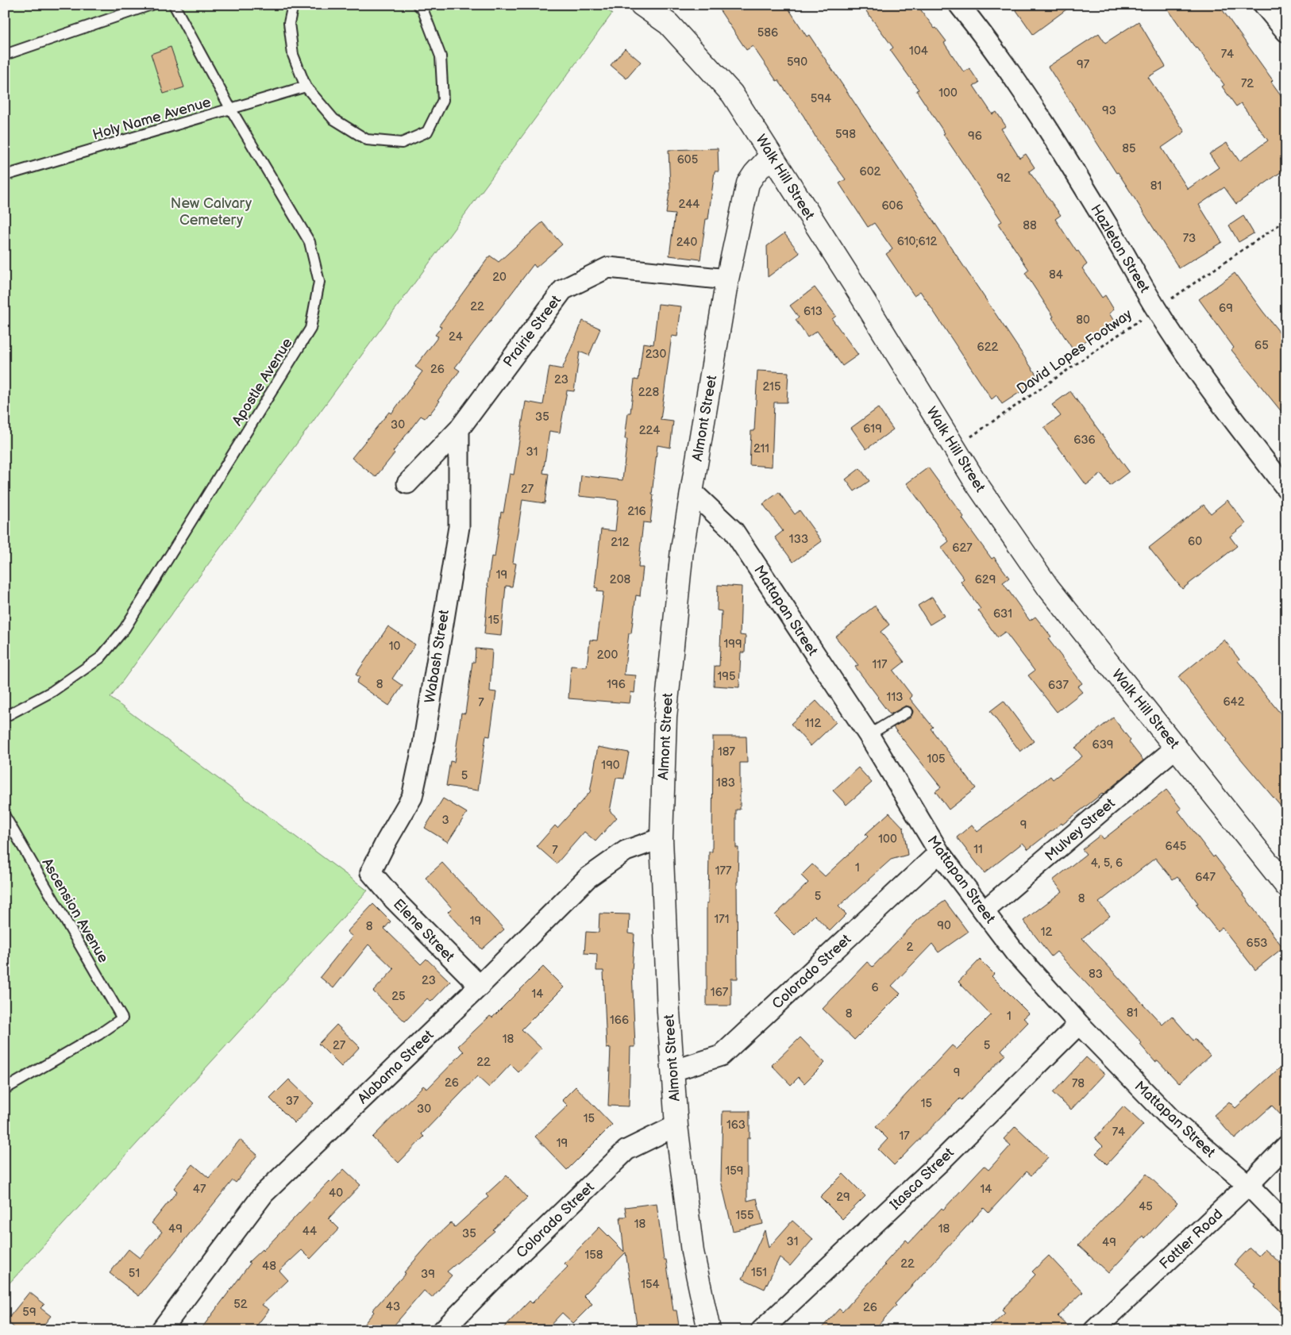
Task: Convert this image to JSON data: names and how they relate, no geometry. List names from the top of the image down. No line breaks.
{"streets":{"street":["Walk Hill Street","Hazleton Street","Prairie Street","Almont Street","Mattapan Street","Wabash Street","Mulvey Street","Elene Street","Colorado Street","Alabama Street","Itasca Street","Fottler Road"],"lane":["Holy Name Avenue","Apostle Avenue","Ascension Avenue"],"path":["David Lopes Footway"]},"crossings":[["Holy Name Avenue","Apostle Avenue"],["Walk Hill Street","David Lopes Footway"],["Walk Hill Street","Almont Street"],["Walk Hill Street","Mulvey Street"],["Hazleton Street","David Lopes Footway"],["Prairie Street","Almont Street"],["Prairie Street","Wabash Street"],["Almont Street","Mattapan Street"],["Almont Street","Colorado Street"],["Almont Street","Alabama Street"],["Mattapan Street","Mulvey Street"],["Mattapan Street","Colorado Street"],["Mattapan Street","Itasca Street"],["Mattapan Street","Fottler Road"],["Wabash Street","Elene Street"],["Elene Street","Alabama Street"]],"parks":["New Calvary Cemetery"],"house_numbers":["586","104","74","590","97","72","100","594","93","598","96","85","605","602","92","81","244","606","88","73","610;612","240","84","20","22","69","613","80","24","65","622","230","26","23","215","228","35","30","619","224","636","211","31","27","216","133","60","212","627","19","208","629","631","15","199","10","200","117","195","8","196","637","113","642","7","112","639","187","105","190","5","183","3","9","100","645","11","7","4, 5, 6","1","177","647","5","8","171","19","90","8","12","653","2","83","23","6","167","14","25","81","8","1","166","18","27","5","22","9","26","78","37","15","30","15","163","74","17","19","159","47","14","40","29","45","155","18","49","18","44","35","31","49","158","22","48","151","51","39","154","52","43","26","59"]}
